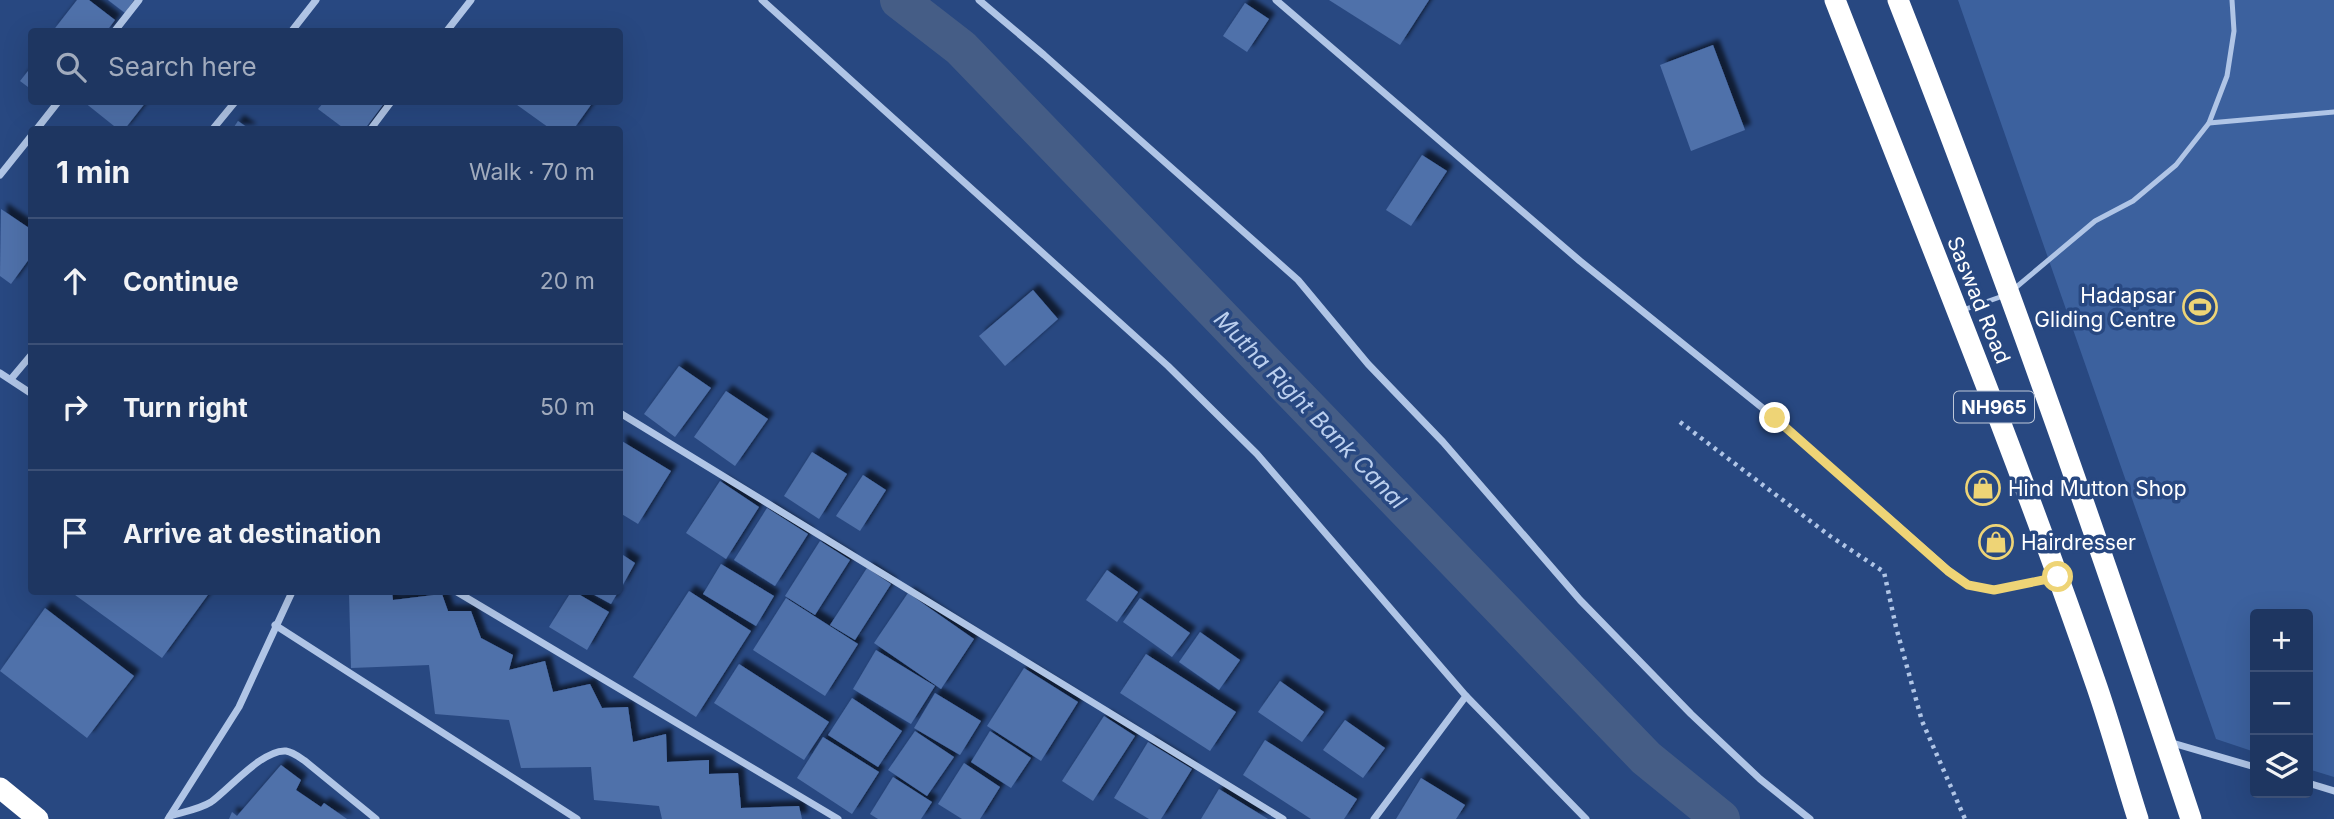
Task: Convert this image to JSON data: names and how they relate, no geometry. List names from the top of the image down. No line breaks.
{"streets":{"highway":["Saswad Road","NH965"]},"water":["Mutha Right Bank Canal"],"places":{"sports":["Hadapsar Gliding Centre"],"shop":["Hind Mutton Shop","Hairdresser"]},"page":{"search":"Search here","heading":["1 min","Walk · 70 m"],"list":[["Continue","20 m"],["Turn right","50 m"],"Arrive at destination"],"map_buttons":["+","−"]}}
